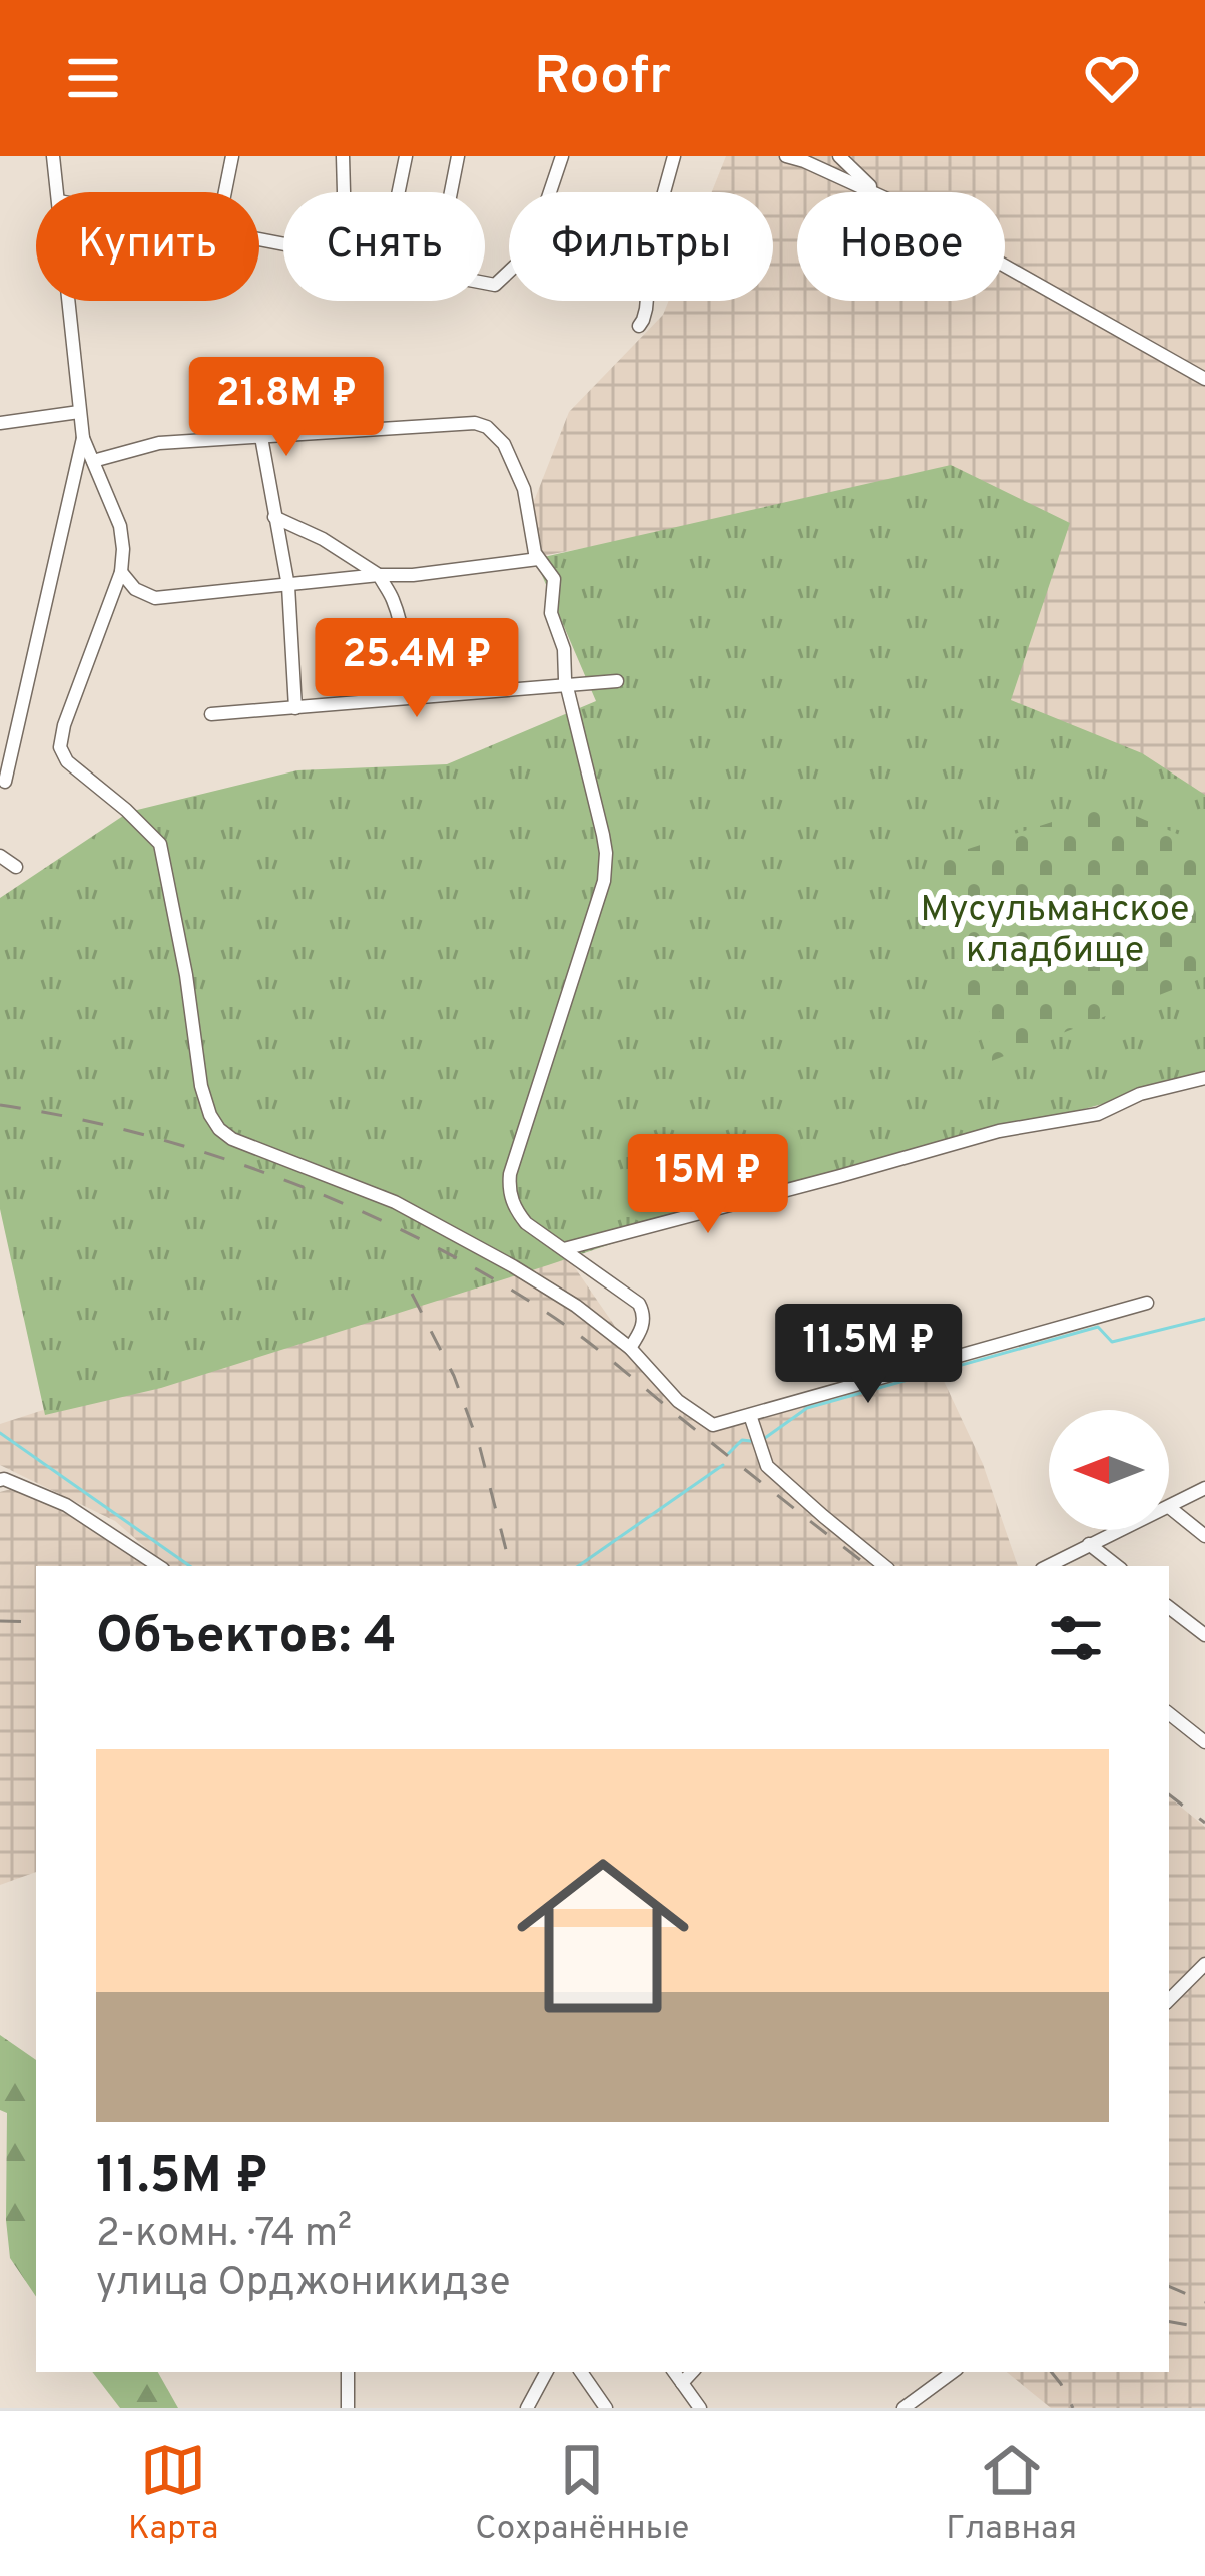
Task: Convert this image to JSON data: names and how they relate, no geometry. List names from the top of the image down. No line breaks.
{"parks":["Мусульманское кладбище"],"north":"left","page":{"header":"Roofr","chip":["Купить","Снять","Фильтры","Новое"],"price":["21.8M ₽","25.4M ₽","15M ₽","11.5M ₽"],"heading":"Объектов: 4","list":[{"name":"11.5M ₽","note":"2-комн. · 74 m² · улица Орджоникидзе"}],"tabs":["Карта","Сохранённые","Главная"]}}
